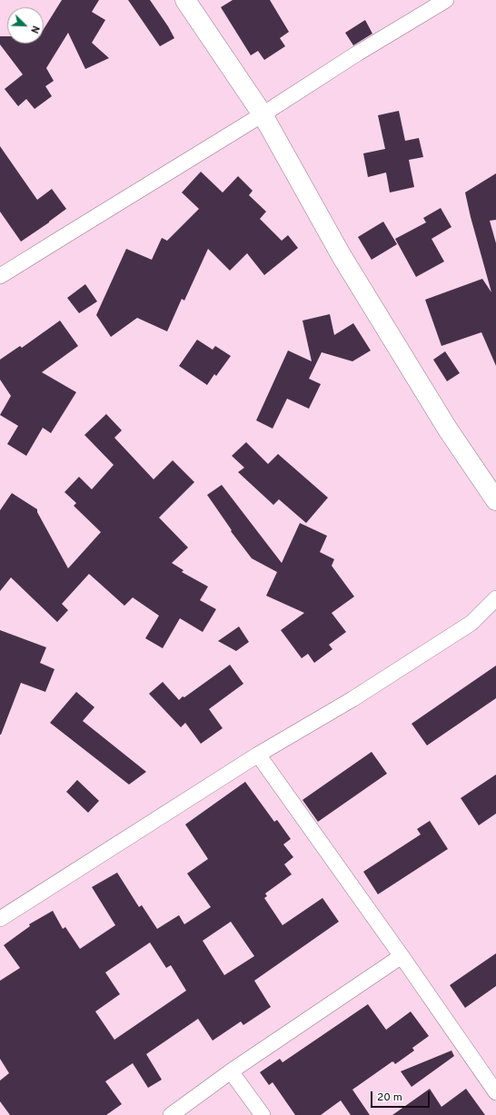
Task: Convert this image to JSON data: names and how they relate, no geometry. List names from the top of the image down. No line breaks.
{"scale_bar":"20 m","north":"bottom right"}
